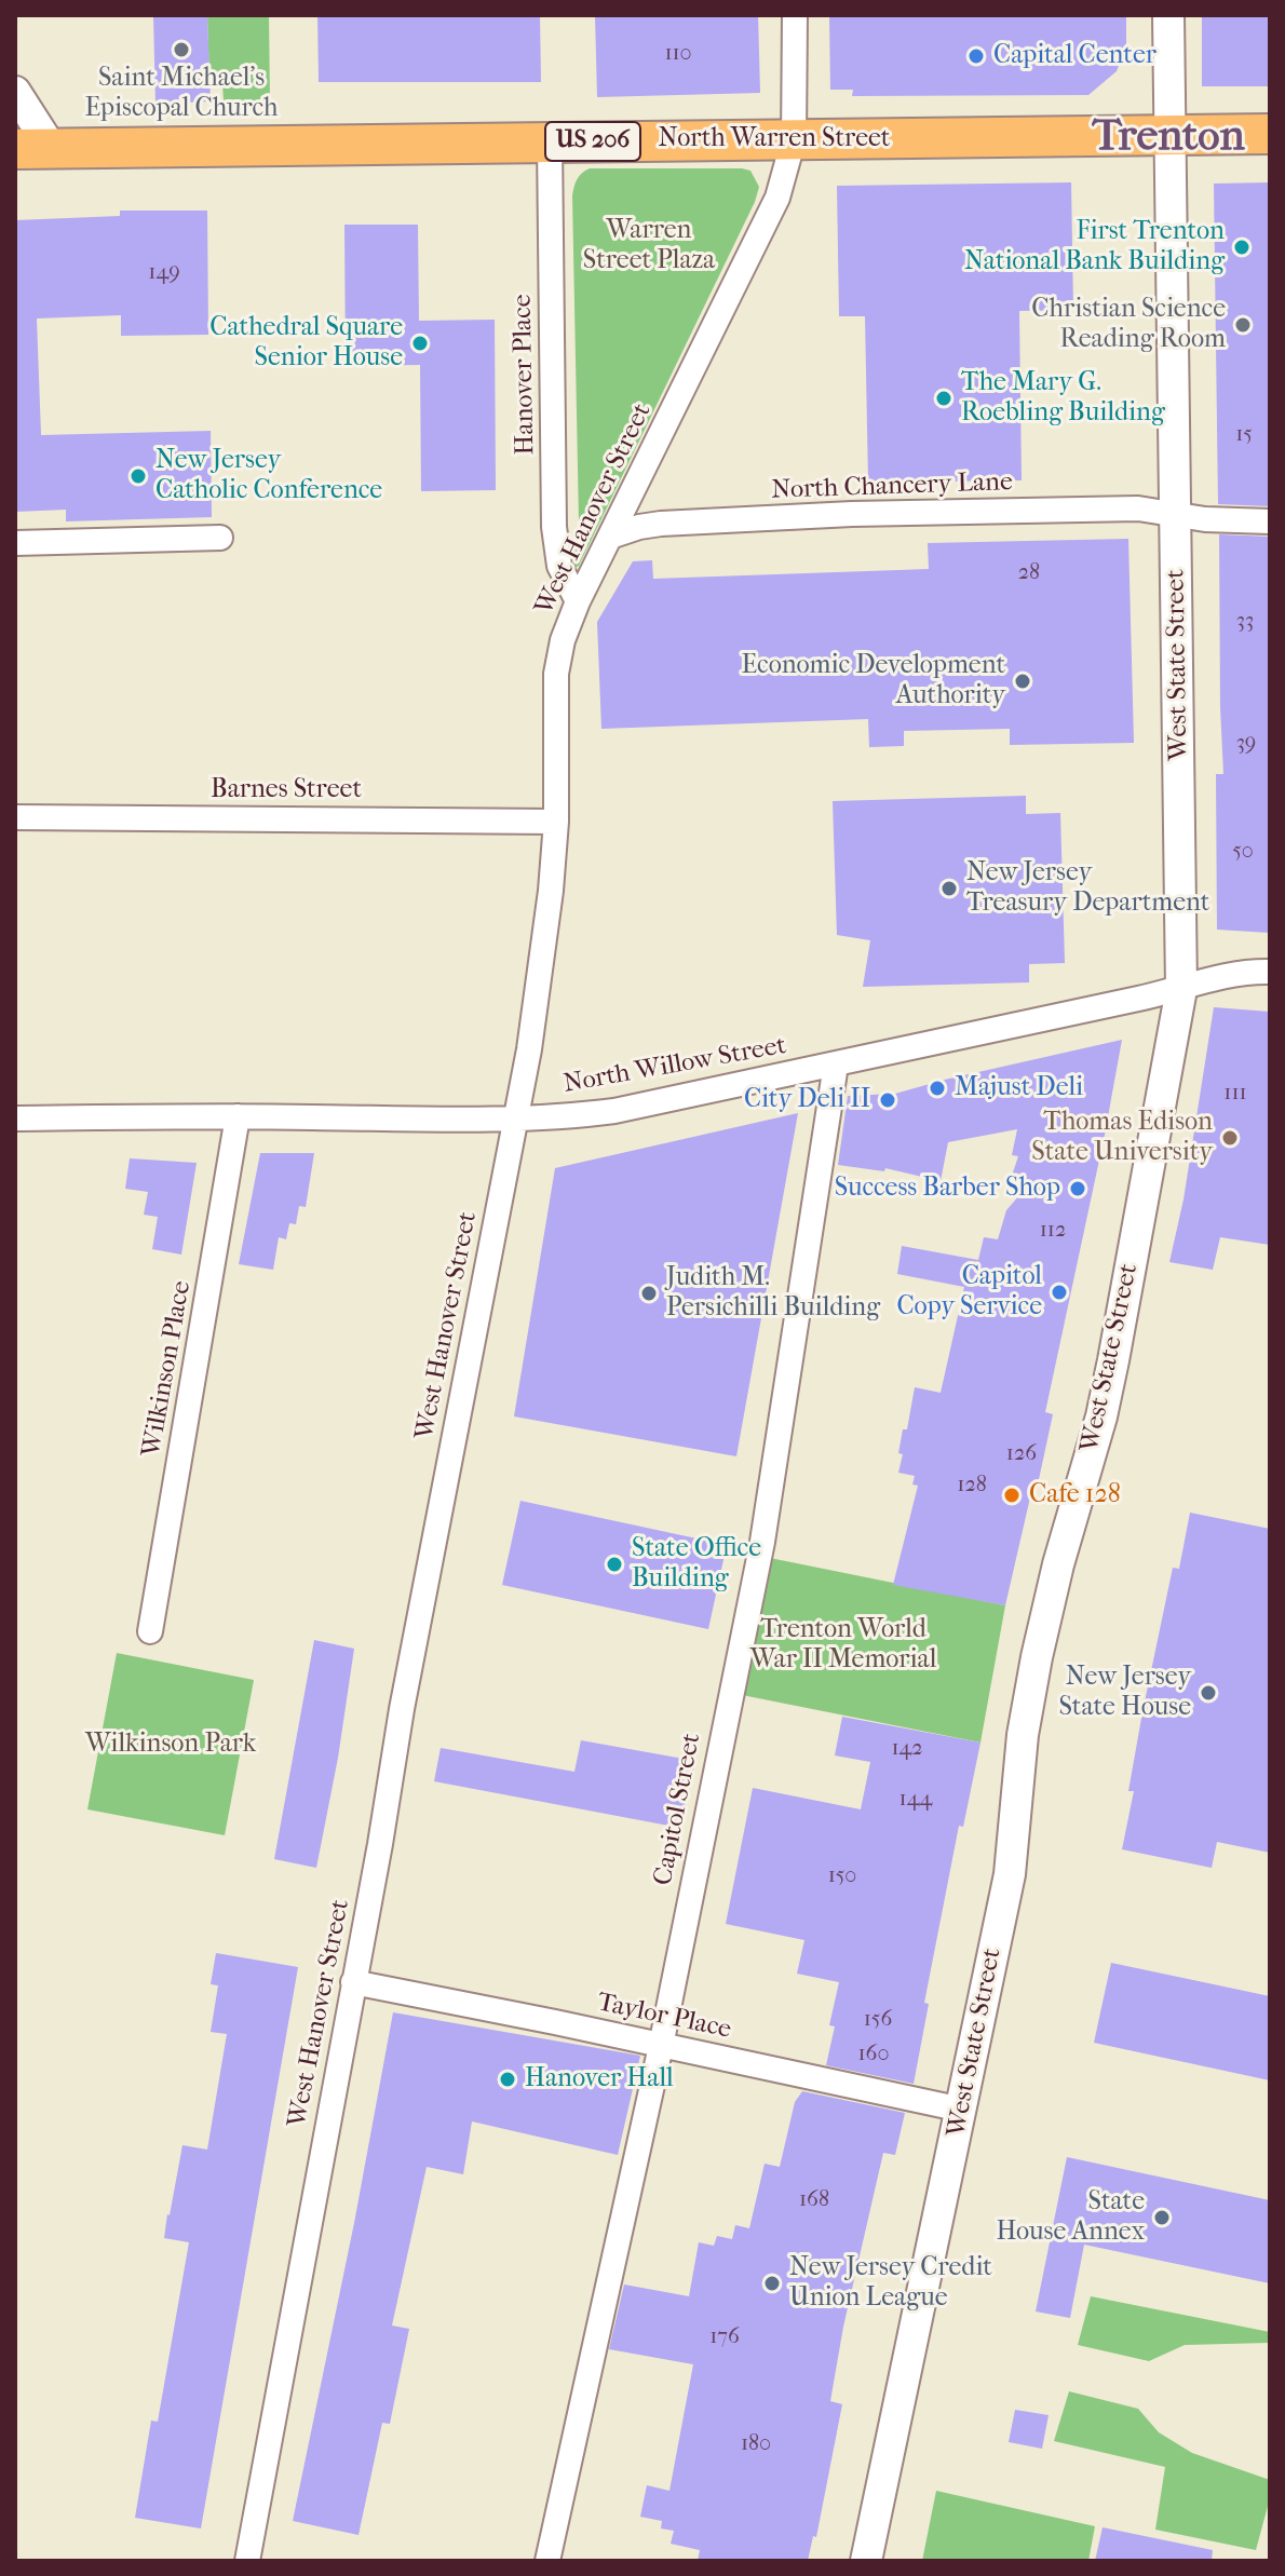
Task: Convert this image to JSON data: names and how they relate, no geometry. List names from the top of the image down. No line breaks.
{"streets":{"main road":["North Warren Street","US 206"],"street":["Hanover Place","North Chancery Lane","West Hanover Street","West State Street","Barnes Street","North Willow Street","Wilkinson Place","Capitol Street","Taylor Place"]},"crossings":[["North Warren Street","US 206"],["North Warren Street","Hanover Place"],["North Warren Street","West Hanover Street"],["North Warren Street","West State Street"],["US 206","West State Street"],["Hanover Place","West Hanover Street"],["North Chancery Lane","West Hanover Street"],["North Chancery Lane","West State Street"],["West Hanover Street","Barnes Street"],["West Hanover Street","North Willow Street"],["West Hanover Street","Taylor Place"],["West State Street","North Willow Street"],["West State Street","Taylor Place"],["North Willow Street","Wilkinson Place"],["North Willow Street","Capitol Street"],["Capitol Street","Taylor Place"]],"districts":["Trenton"],"parks":["Warren Street Plaza","Trenton World War II Memorial","Wilkinson Park"],"places":["Saint Michael's Episcopal Church","Capital Center","First Trenton National Bank Building","Christian Science Reading Room","Cathedral Square Senior House","The Mary G. Roebling Building","New Jersey Catholic Conference","Economic Development Authority","New Jersey Treasury Department","Majust Deli","City Deli II","Thomas Edison State University","Success Barber Shop","Capitol Copy Service","Judith M. Persichilli Building","Cafe 128","State Office Building","New Jersey State House","Hanover Hall","State House Annex","New Jersey Credit Union League"],"house_numbers":["110","149","15","28","33","39","50","111","112","126","128","142","144","150","156","160","168","176","180"]}
